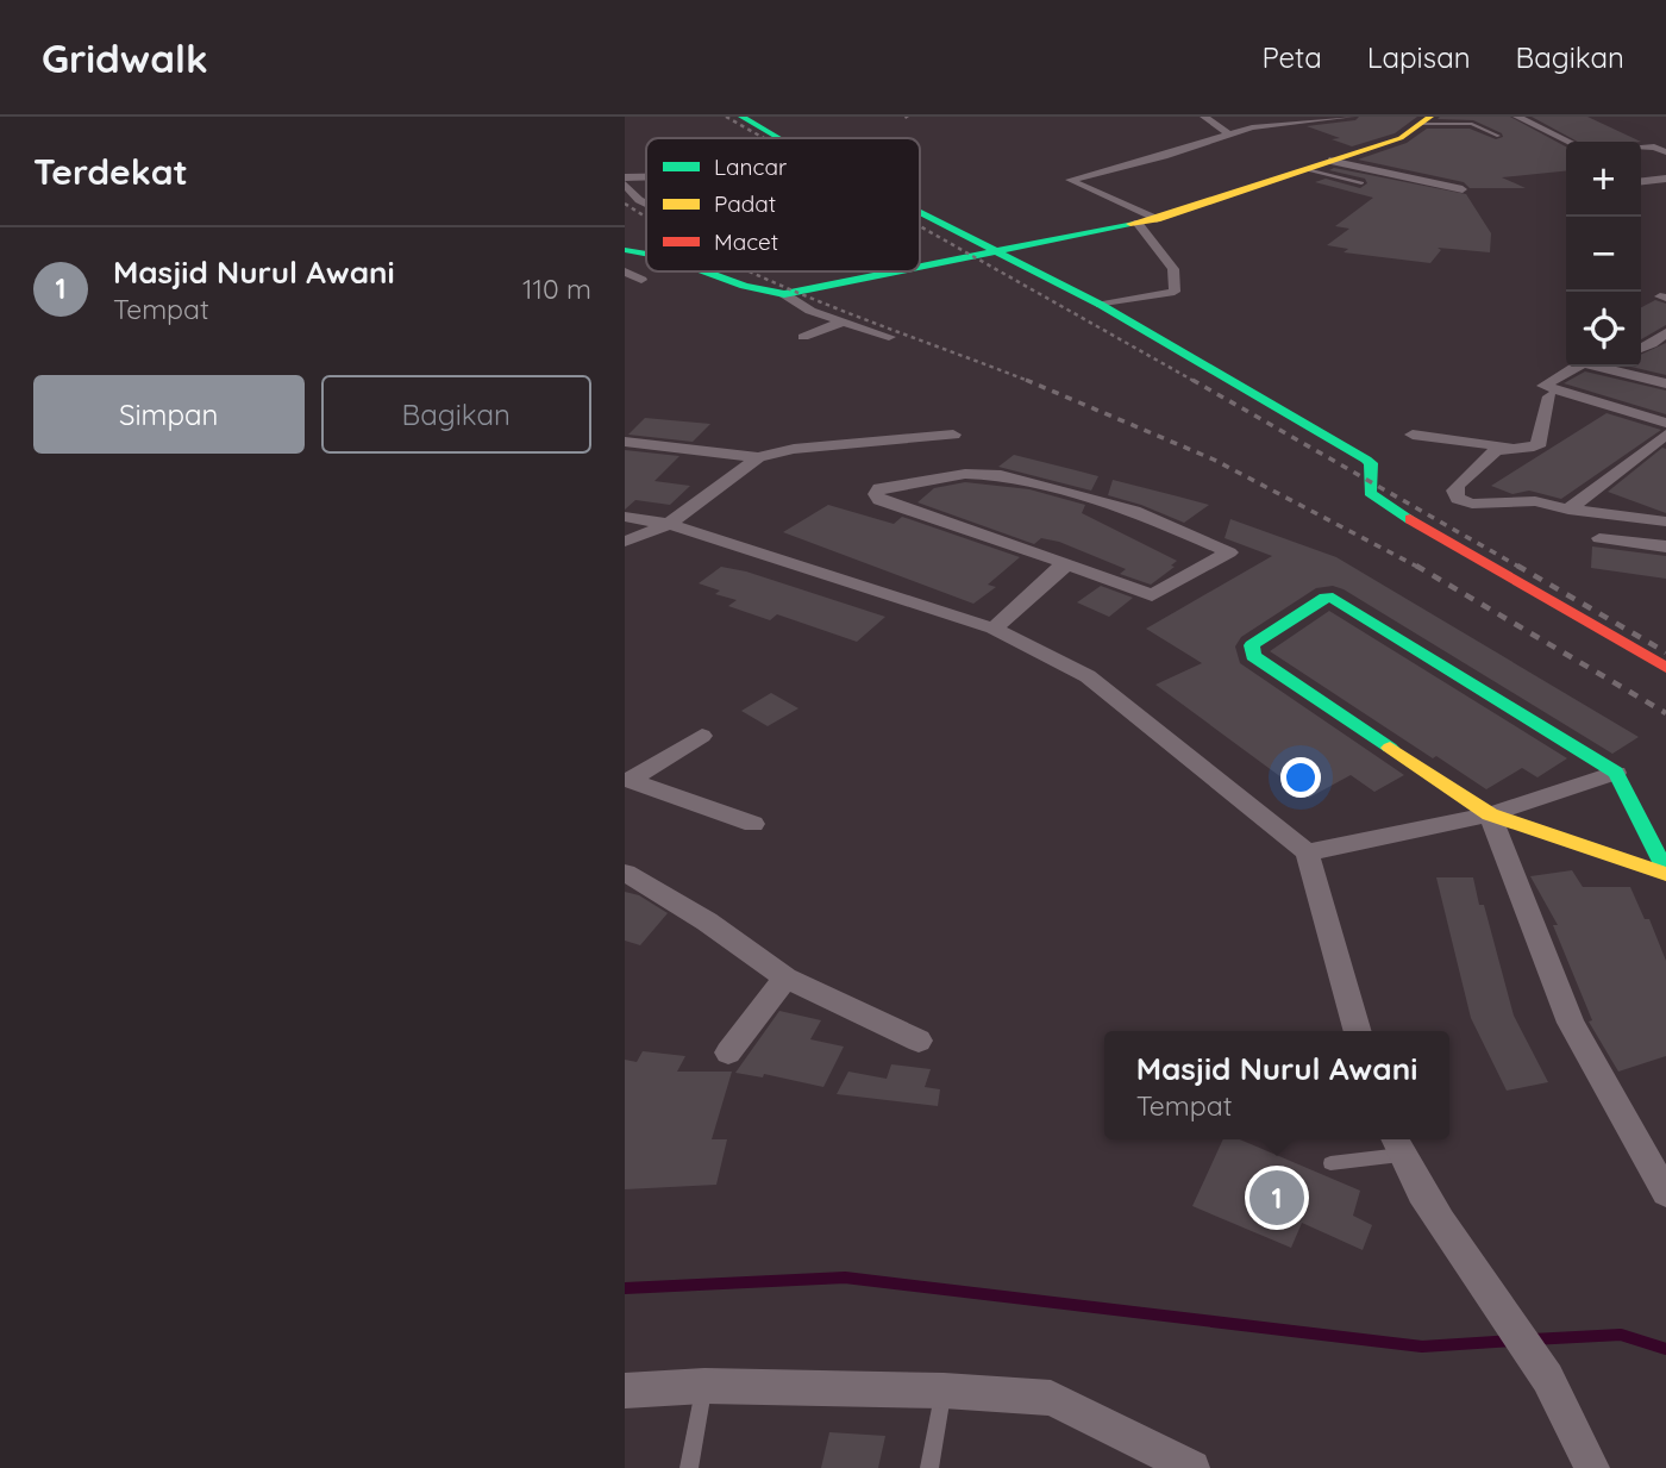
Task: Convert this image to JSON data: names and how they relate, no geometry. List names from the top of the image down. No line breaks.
{"legend":["Lancar","Padat","Macet"],"page":{"header":"Gridwalk","nav":["Peta","Lapisan","Bagikan"],"heading":"Terdekat","map_buttons":["+","−"],"list":[{"mark":"1","name":"Masjid Nurul Awani","note":"Tempat","value":"110 m"}],"buttons":["Simpan","Bagikan"],"popup":["Masjid Nurul Awani","Tempat"],"pins":"1"}}
